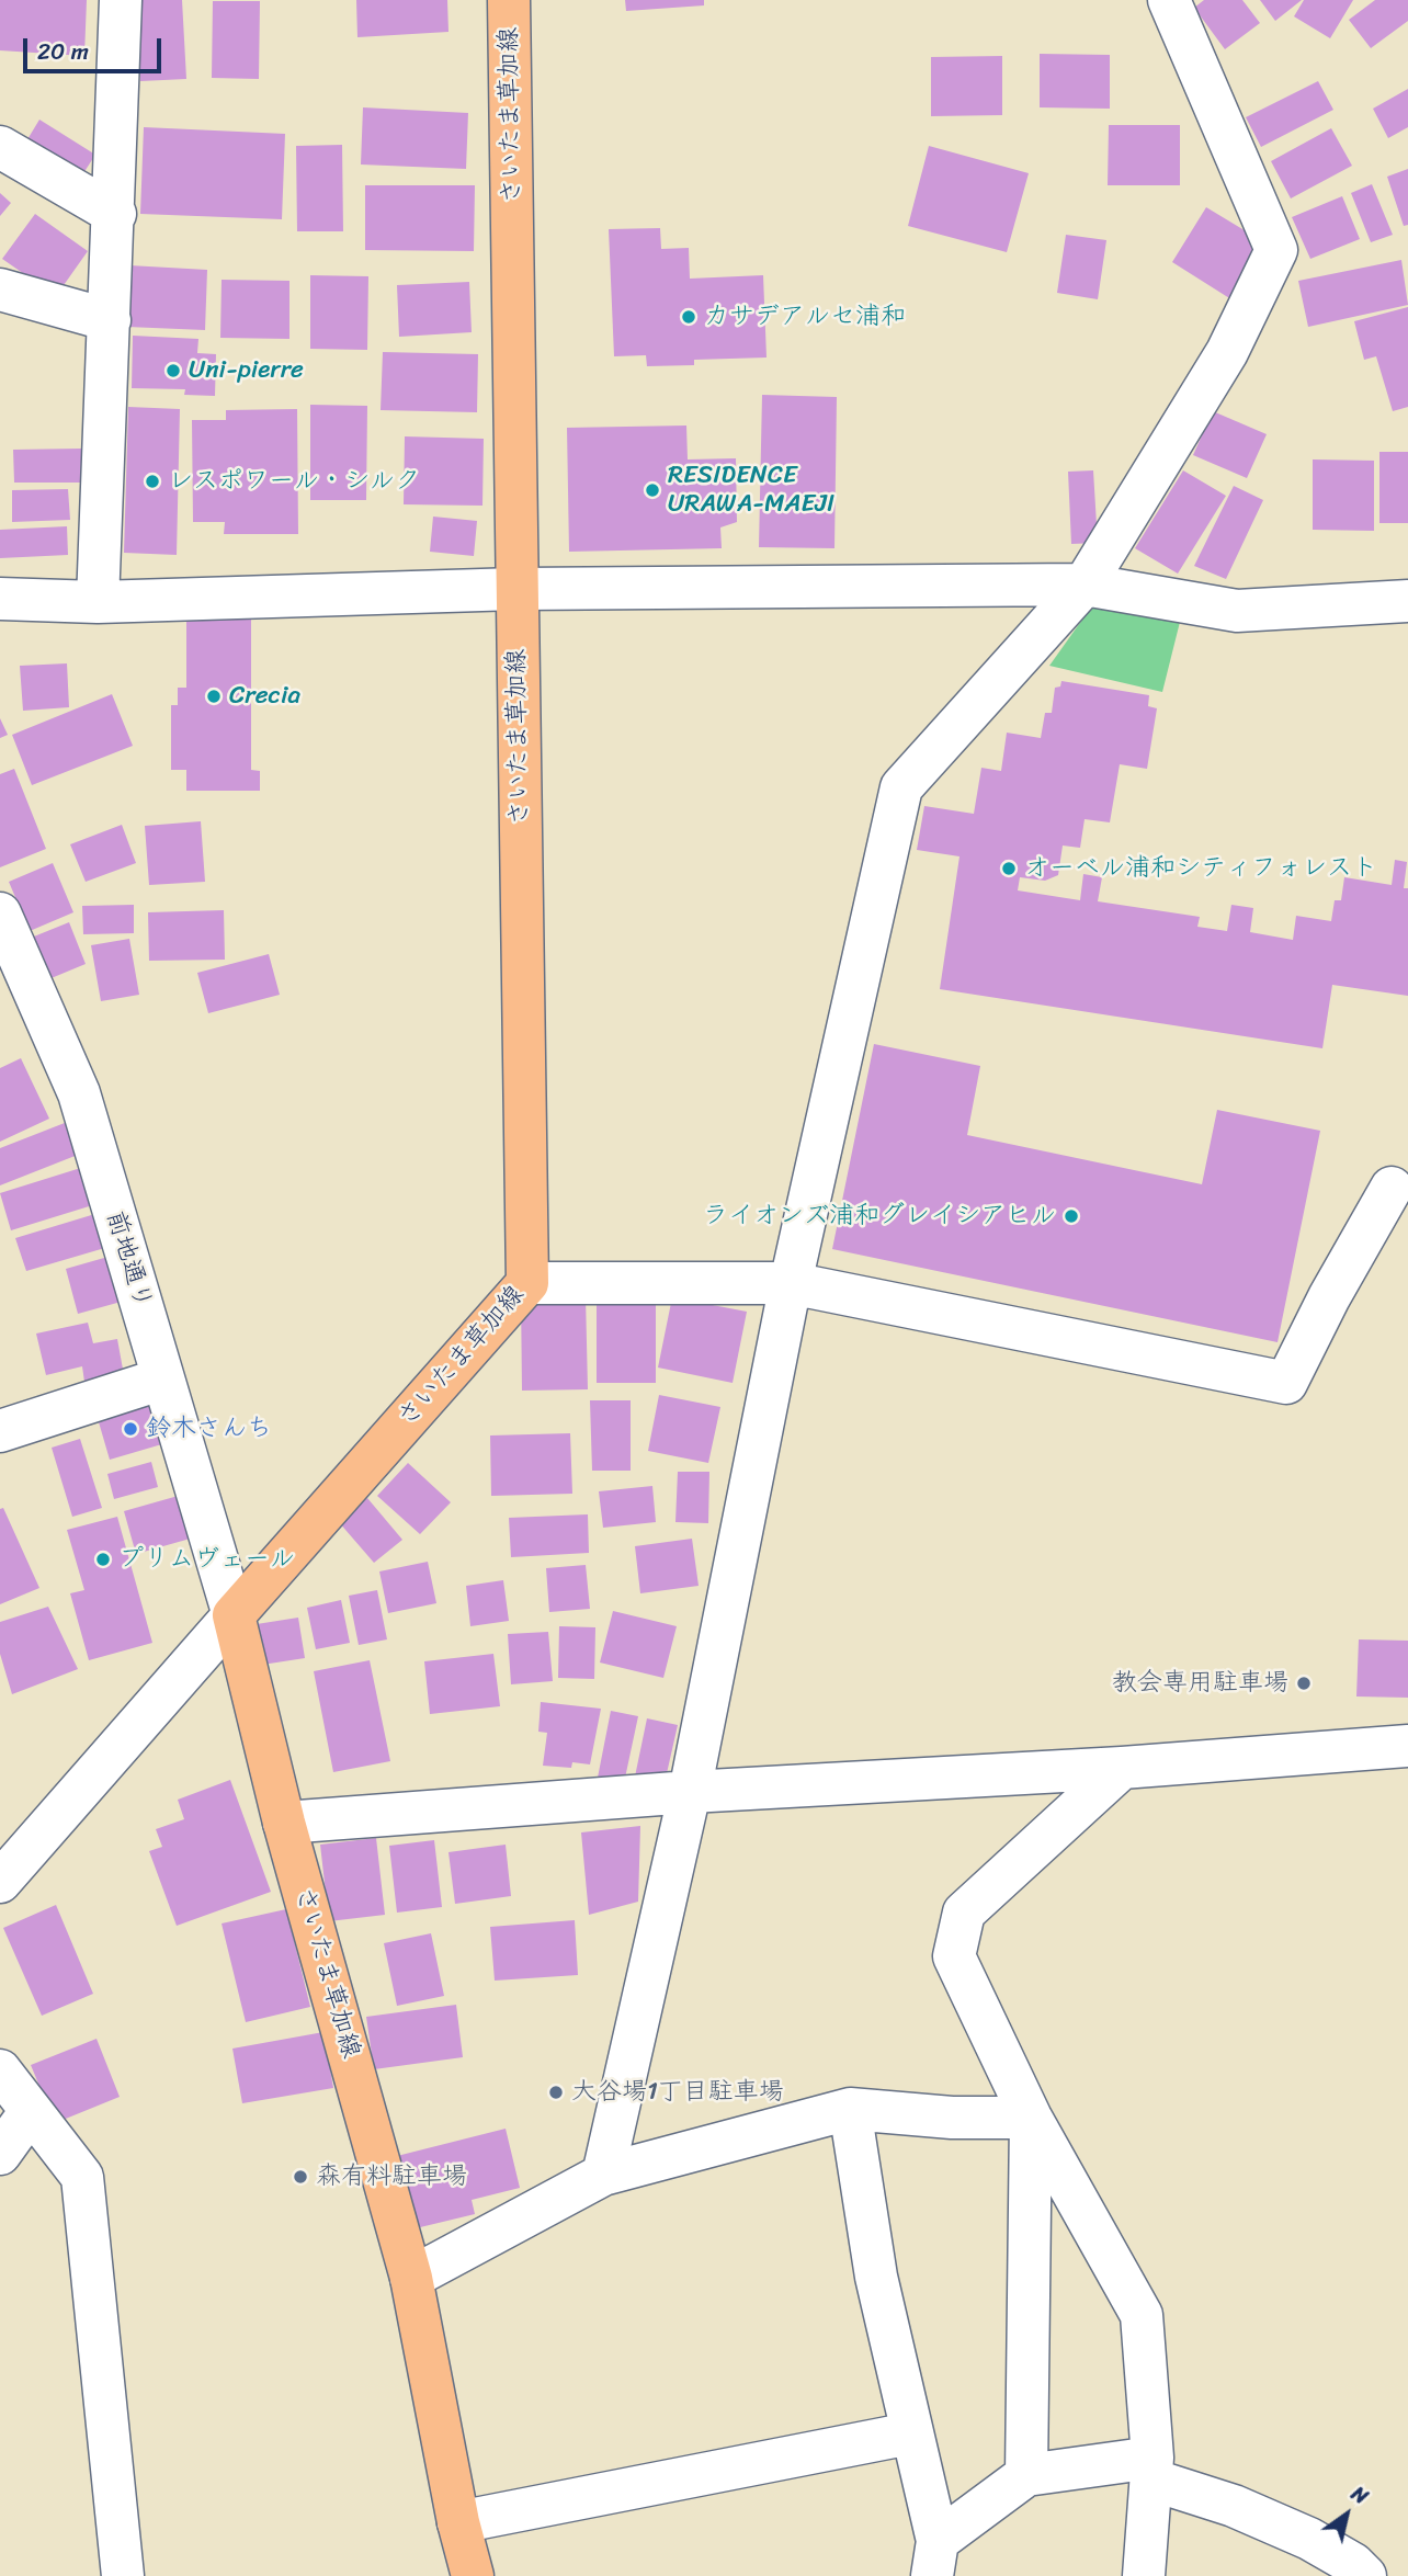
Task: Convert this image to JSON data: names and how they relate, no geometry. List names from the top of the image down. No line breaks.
{"streets":{"main road":["さいたま草加線"],"street":["前地通り"]},"crossings":[["さいたま草加線","前地通り"]],"places":["カサデアルセ浦和","Uni-pierre","レスポワール・シルク","RESIDENCE URAWA-MAEJI","Crecia","オーベル浦和シティフォレスト","ライオンズ浦和グレイシアヒル","鈴木さんち","プリムヴェール","教会専用駐車場","大谷場1丁目駐車場","森有料駐車場"],"scale_bar":"20 m","north":"top right"}
